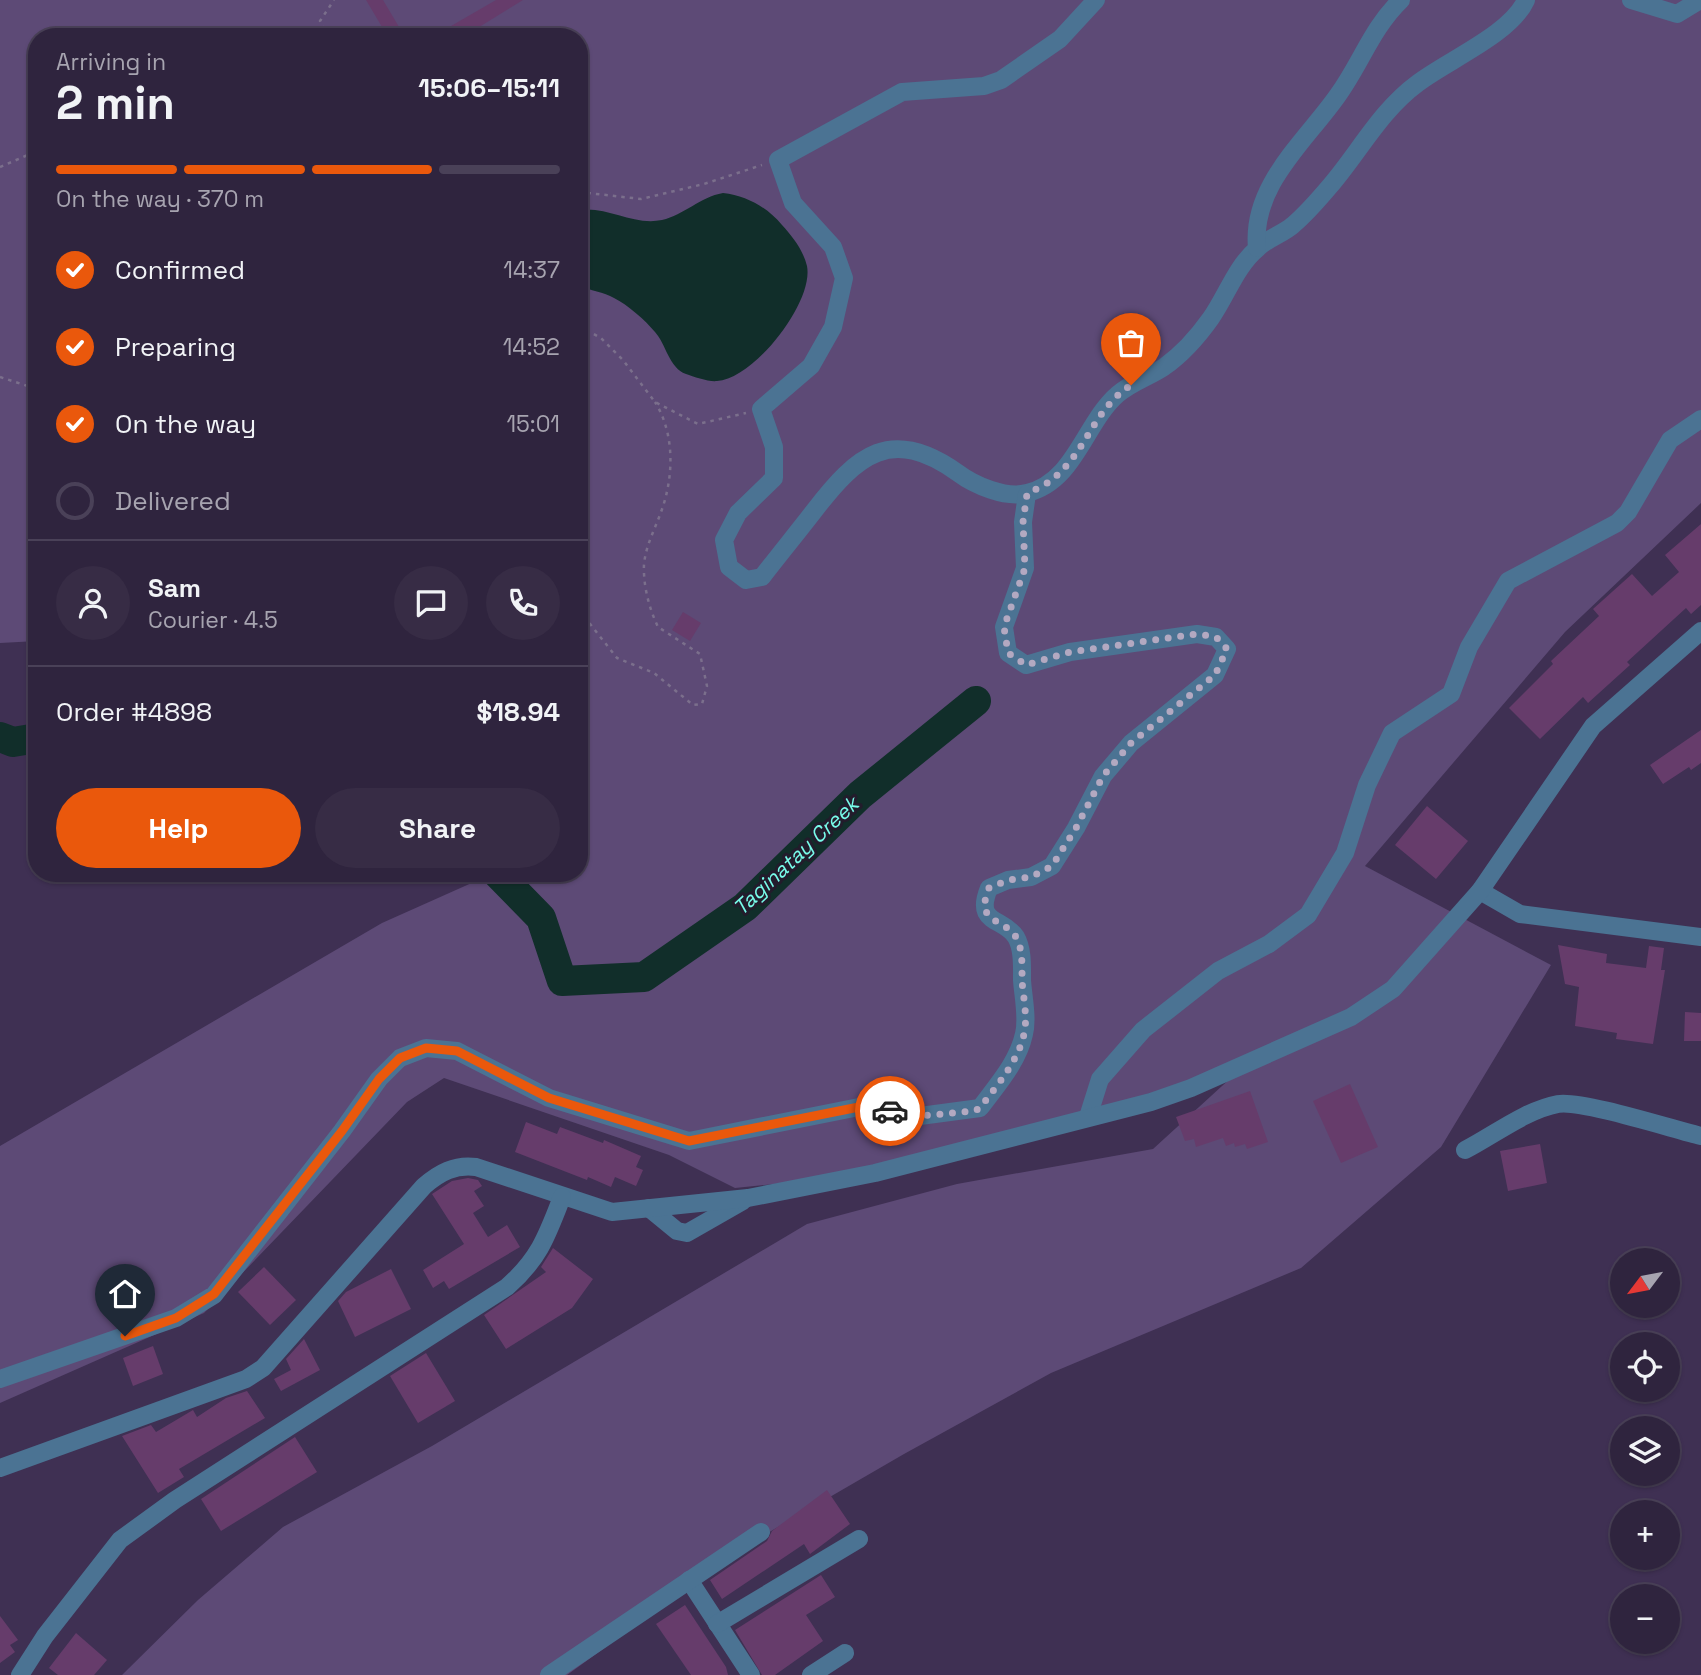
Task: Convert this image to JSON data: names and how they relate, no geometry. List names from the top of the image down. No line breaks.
{"water":["Taginatay Creek"],"north":"bottom left","page":{"heading":["2 min","Arriving in","15:06–15:11"],"panel":["Sam","Courier · 4.5","Order #4898","$18.94"],"bar":"On the way · 370 m","list":[["Confirmed","14:37"],["Preparing","14:52"],["On the way","15:01"],"Delivered"],"buttons":["Help","Share"],"map_buttons":["+","−"]}}
